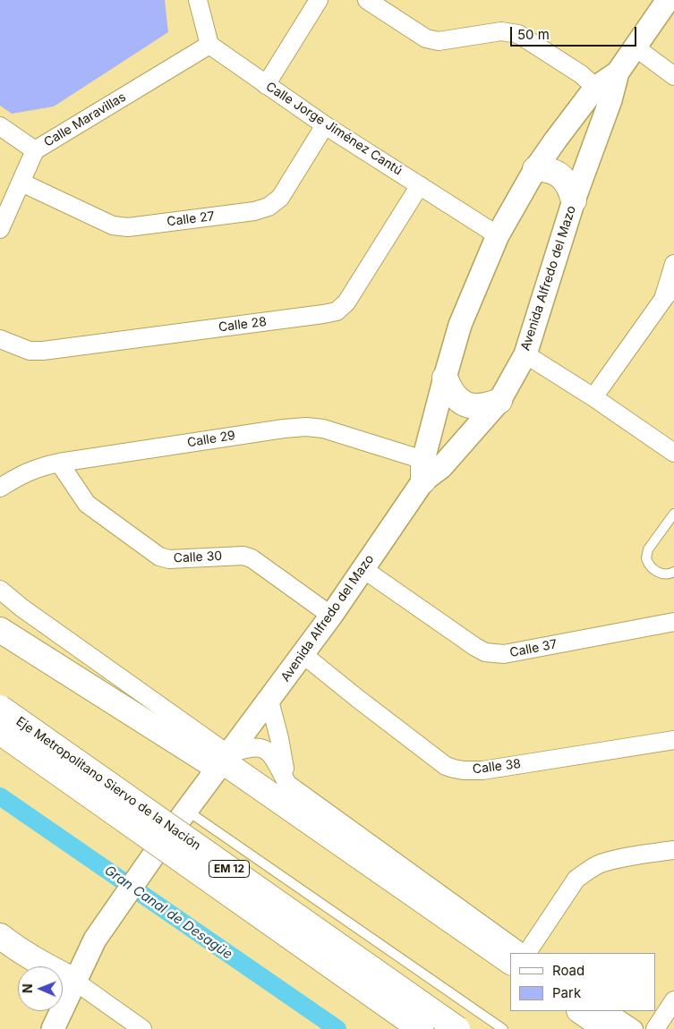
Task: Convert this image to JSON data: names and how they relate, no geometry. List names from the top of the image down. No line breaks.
{"streets":{"main road":["Eje Metropolitano Siervo de la Nación","EM 12"],"street":["Calle Maravillas","Calle Jorge Jiménez Cantú","Calle 27","Avenida Alfredo del Mazo","Calle 28","Calle 29","Calle 30","Calle 37","Calle 38"]},"crossings":[["Calle Maravillas","Calle Jorge Jiménez Cantú"],["Calle Maravillas","Calle 27"],["Calle Jorge Jiménez Cantú","Calle 27"],["Calle Jorge Jiménez Cantú","Avenida Alfredo del Mazo"],["Calle Jorge Jiménez Cantú","Calle 28"],["Avenida Alfredo del Mazo","Calle 29"],["Avenida Alfredo del Mazo","Calle 30"],["Avenida Alfredo del Mazo","Calle 37"],["Avenida Alfredo del Mazo","Calle 38"],["Calle 29","Calle 30"]],"water":["Gran Canal de Desagüe"],"legend":["Road","Park"],"scale_bar":"50 m","north":"left"}
